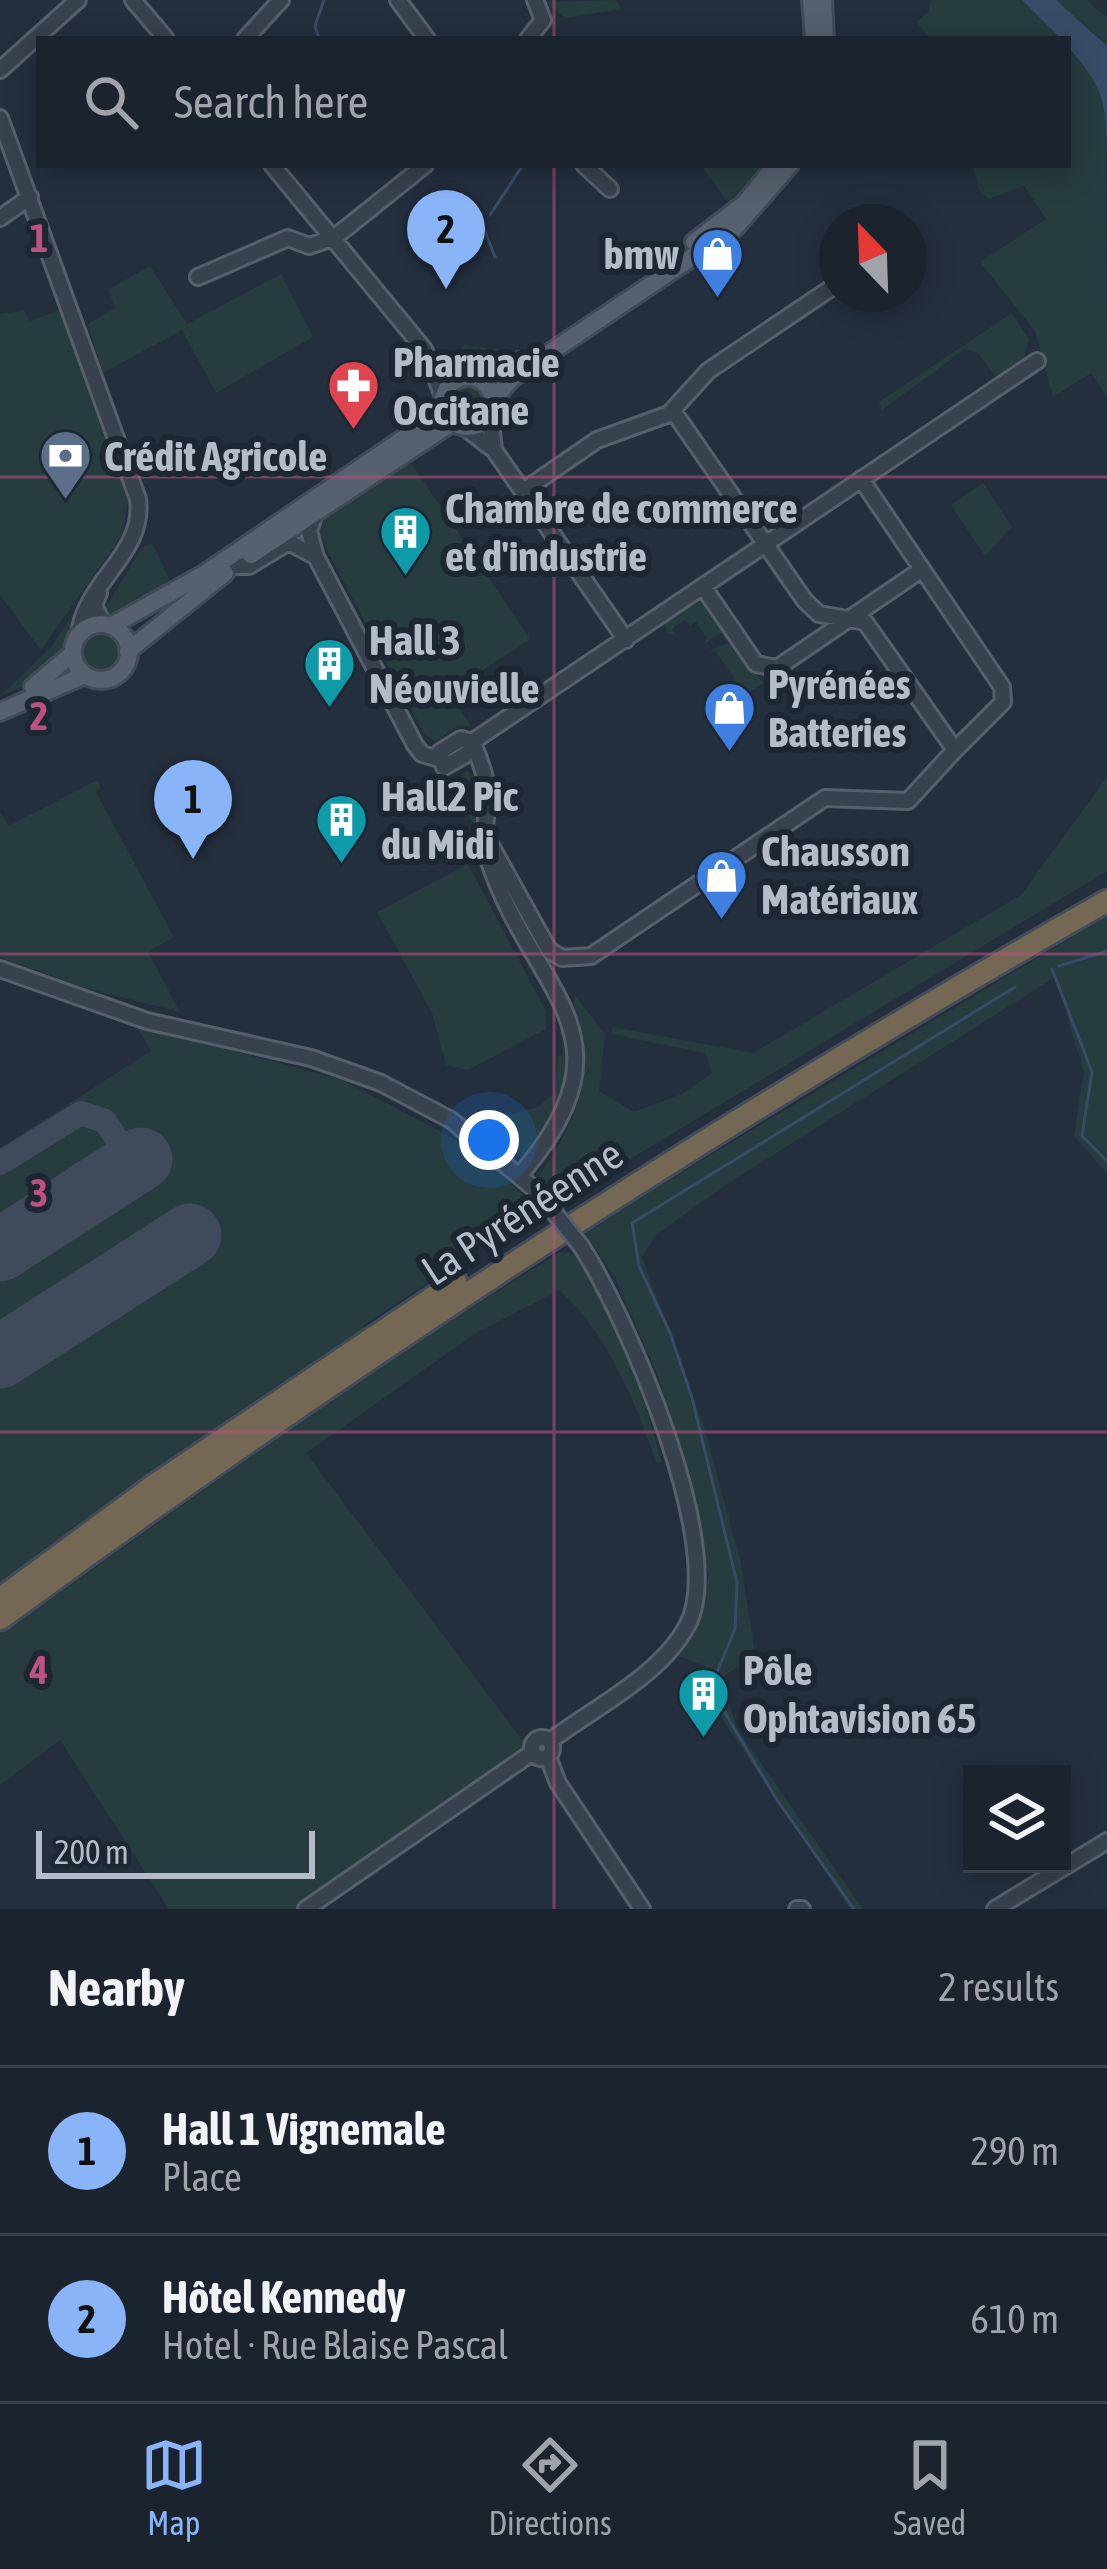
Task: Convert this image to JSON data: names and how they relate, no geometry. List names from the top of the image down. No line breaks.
{"streets":{"highway":["La Pyrénéenne"]},"places":{"shop":["bmw","Pyrénées Batteries","Chausson Matériaux"],"pharmacy":["Pharmacie Occitane"],"bank":["Crédit Agricole"],"building":["Chambre de commerce et d'industrie","Hall 3 Néouvielle","Hall2 Pic du Midi","Pôle Ophtavision 65"]},"scale_bar":"200 m","north":"top left","page":{"search":"Search here","pins":["2","1"],"scale":"200 m","heading":["Nearby","2 results"],"list":[{"mark":"1","name":"Hall 1 Vignemale","note":"Place","value":"290 m"},{"mark":"2","name":"Hôtel Kennedy","note":"Hotel · Rue Blaise Pascal","value":"610 m"}],"nav":["Map","Directions","Saved"]},"grid":{"rows":["1","2","3","4"]}}
